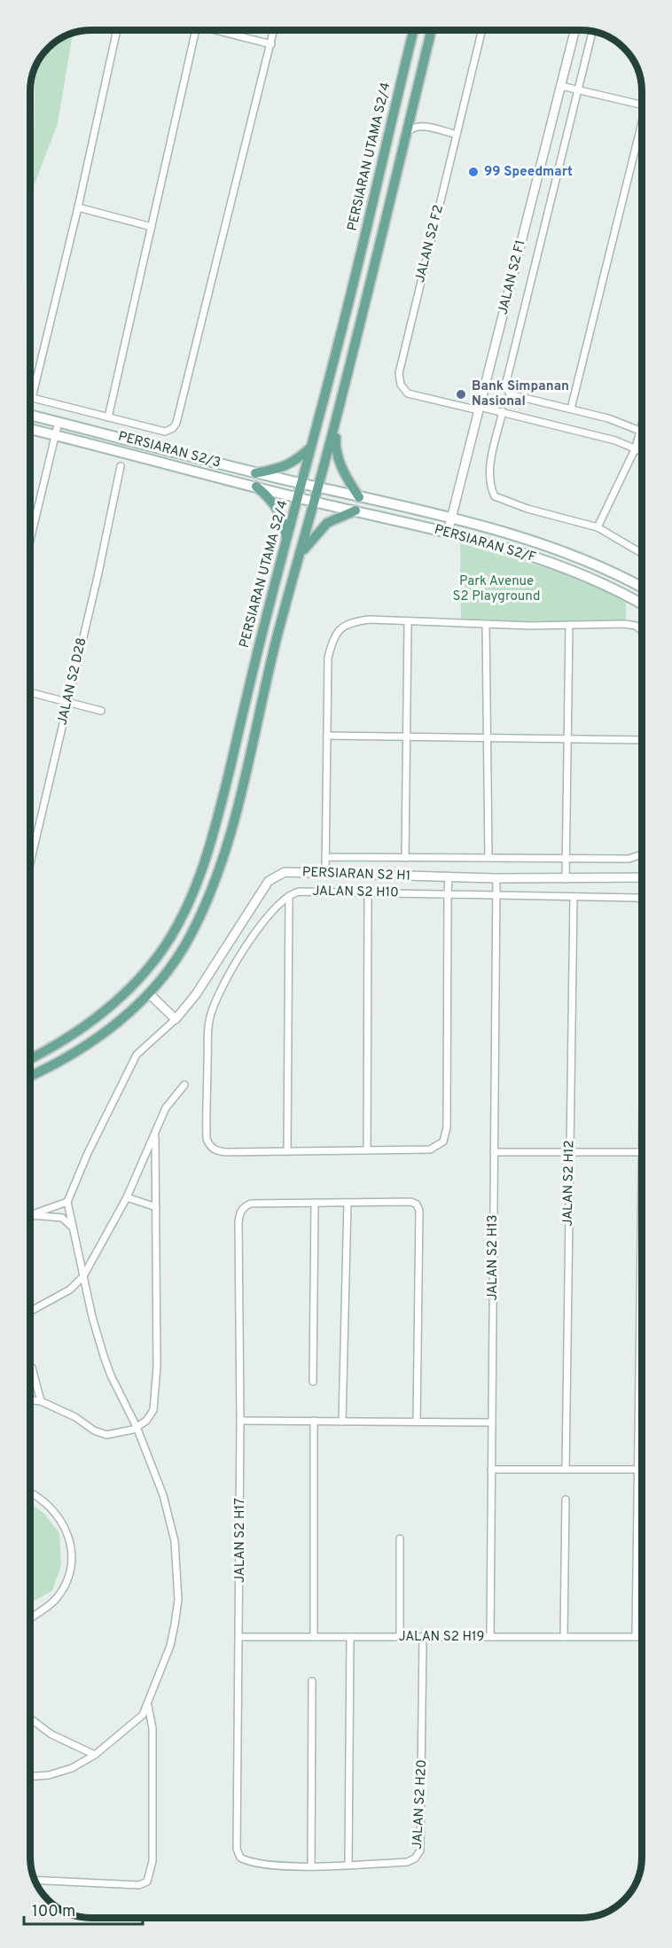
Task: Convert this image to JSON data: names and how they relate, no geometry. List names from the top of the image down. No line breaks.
{"streets":{"main road":["PERSIARAN UTAMA S2/4","PERSIARAN S2/3","PERSIARAN S2/F"],"street":["JALAN S2 F2","JALAN S2 F1","JALAN S2 D28","PERSIARAN S2 H1","JALAN S2 H10","JALAN S2 H12","JALAN S2 H13","JALAN S2 H17","JALAN S2 H19","JALAN S2 H20"]},"crossings":[["PERSIARAN UTAMA S2/4","PERSIARAN S2/3"],["PERSIARAN UTAMA S2/4","PERSIARAN S2/F"],["JALAN S2 F2","JALAN S2 F1"],["JALAN S2 F1","PERSIARAN S2/F"],["PERSIARAN S2/3","PERSIARAN S2/F"],["PERSIARAN S2 H1","JALAN S2 H13"],["JALAN S2 H10","JALAN S2 H12"],["JALAN S2 H10","JALAN S2 H13"],["JALAN S2 H13","JALAN S2 H19"],["JALAN S2 H17","JALAN S2 H19"],["JALAN S2 H17","JALAN S2 H20"],["JALAN S2 H19","JALAN S2 H20"]],"parks":["Park Avenue S2 Playground"],"places":["99 Speedmart","Bank Simpanan Nasional"],"scale_bar":"100 m"}
